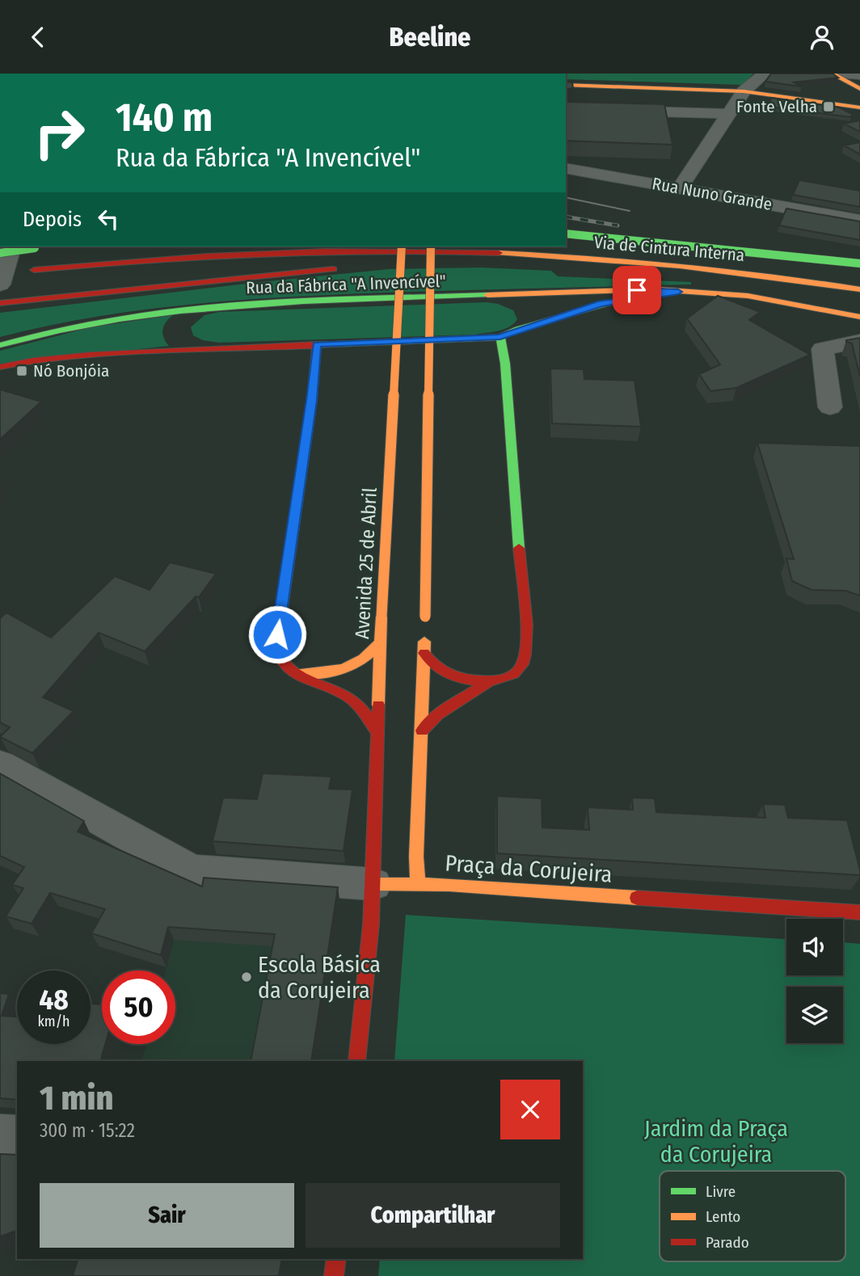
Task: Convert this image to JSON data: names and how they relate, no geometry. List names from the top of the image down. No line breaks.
{"streets":{"main road":["Via de Cintura Interna","Rua da Fábrica \"A Invencível\"","Avenida 25 de Abril","Praça da Corujeira"],"street":["Rua Nuno Grande"]},"crossings":[["Avenida 25 de Abril","Praça da Corujeira"]],"parks":["Jardim da Praça da Corujeira"],"places":{"transit":["Fonte Velha","Nó Bonjóia"],"other":["Escola Básica da Corujeira"]},"legend":["Livre","Lento","Parado"],"page":{"header":"Beeline","turn":["140 m","Rua da Fábrica \"A Invencível\""],"then":"Depois","speed":"48 km/h","limit":"50","heading":["1 min","300 m · 15:22"],"buttons":["Sair","Compartilhar"]}}
